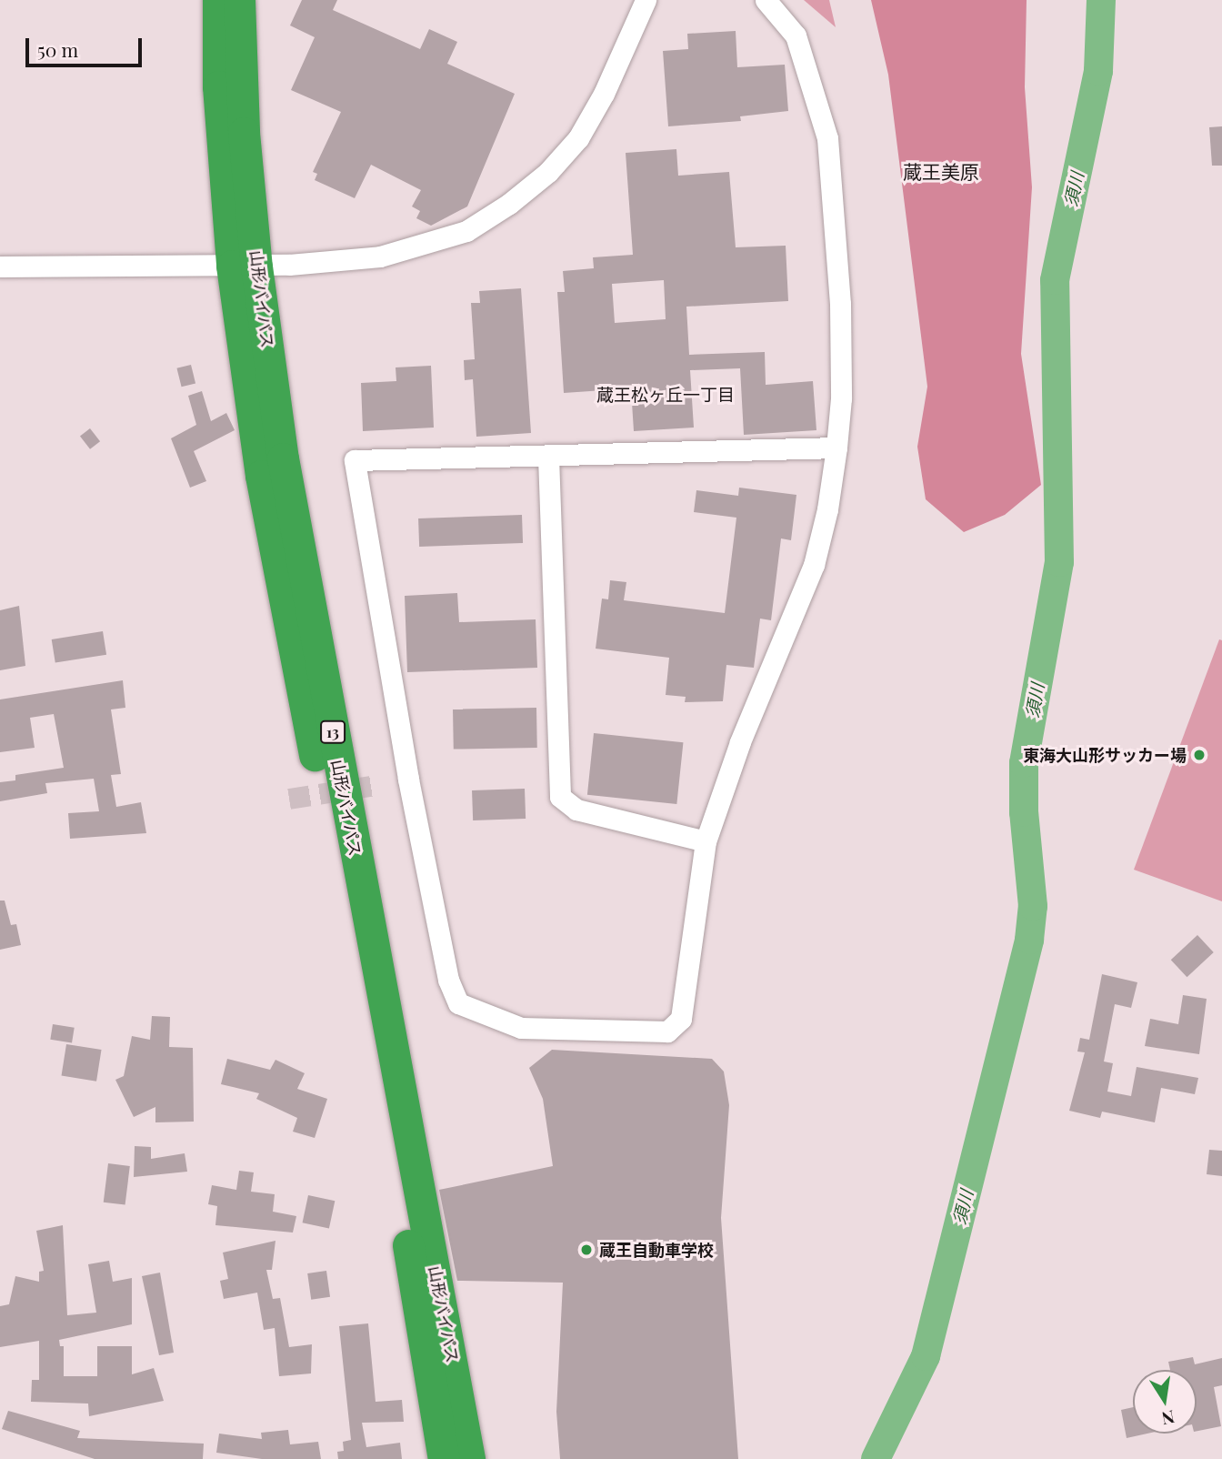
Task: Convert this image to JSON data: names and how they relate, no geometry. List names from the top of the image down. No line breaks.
{"streets":{"highway":["山形バイパス","13"]},"districts":["蔵王美原","蔵王松ヶ丘一丁目"],"water":["須川"],"places":["東海大山形サッカー場","蔵王自動車学校"],"scale_bar":"50 m","north":"bottom"}
